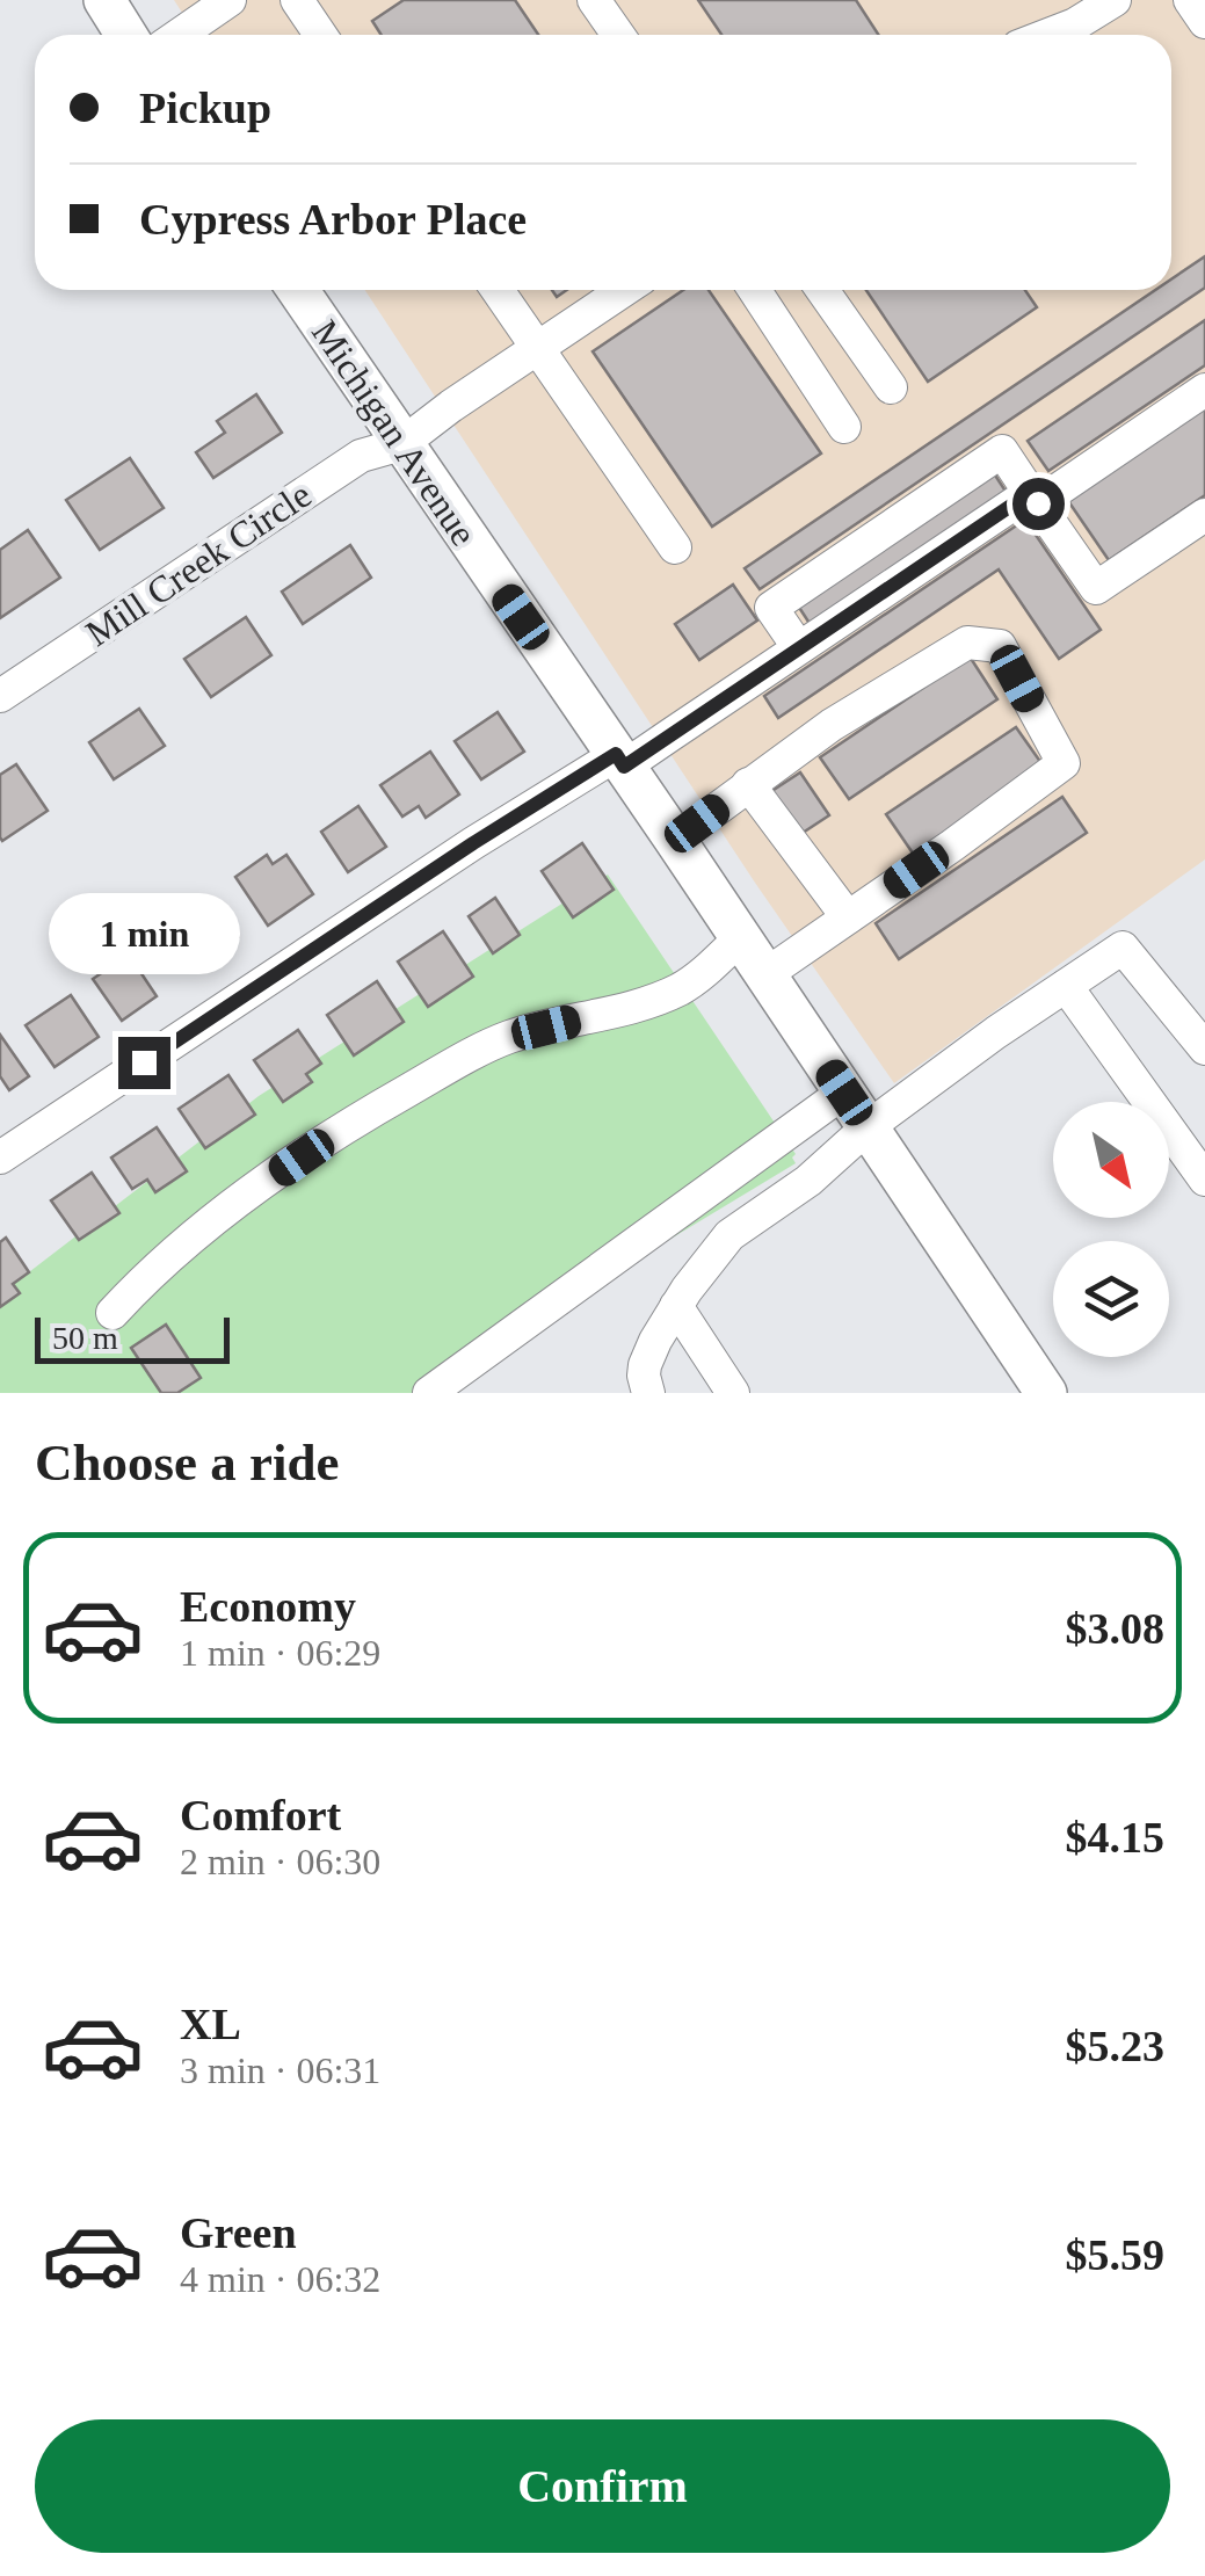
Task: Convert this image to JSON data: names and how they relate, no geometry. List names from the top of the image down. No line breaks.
{"streets":{"main road":["Michigan Avenue"],"street":["Mill Creek Circle"]},"crossings":[["Michigan Avenue","Mill Creek Circle"]],"scale_bar":"50 m","north":"bottom right","page":{"banner":["Pickup","Cypress Arbor Place"],"bubble":"1 min","scale":"50 m","heading":"Choose a ride","list":[{"name":"Economy","note":"1 min · 06:29","value":"$3.08"},{"name":"Comfort","note":"2 min · 06:30","value":"$4.15"},{"name":"XL","note":"3 min · 06:31","value":"$5.23"},{"name":"Green","note":"4 min · 06:32","value":"$5.59"}],"buttons":"Confirm"}}
